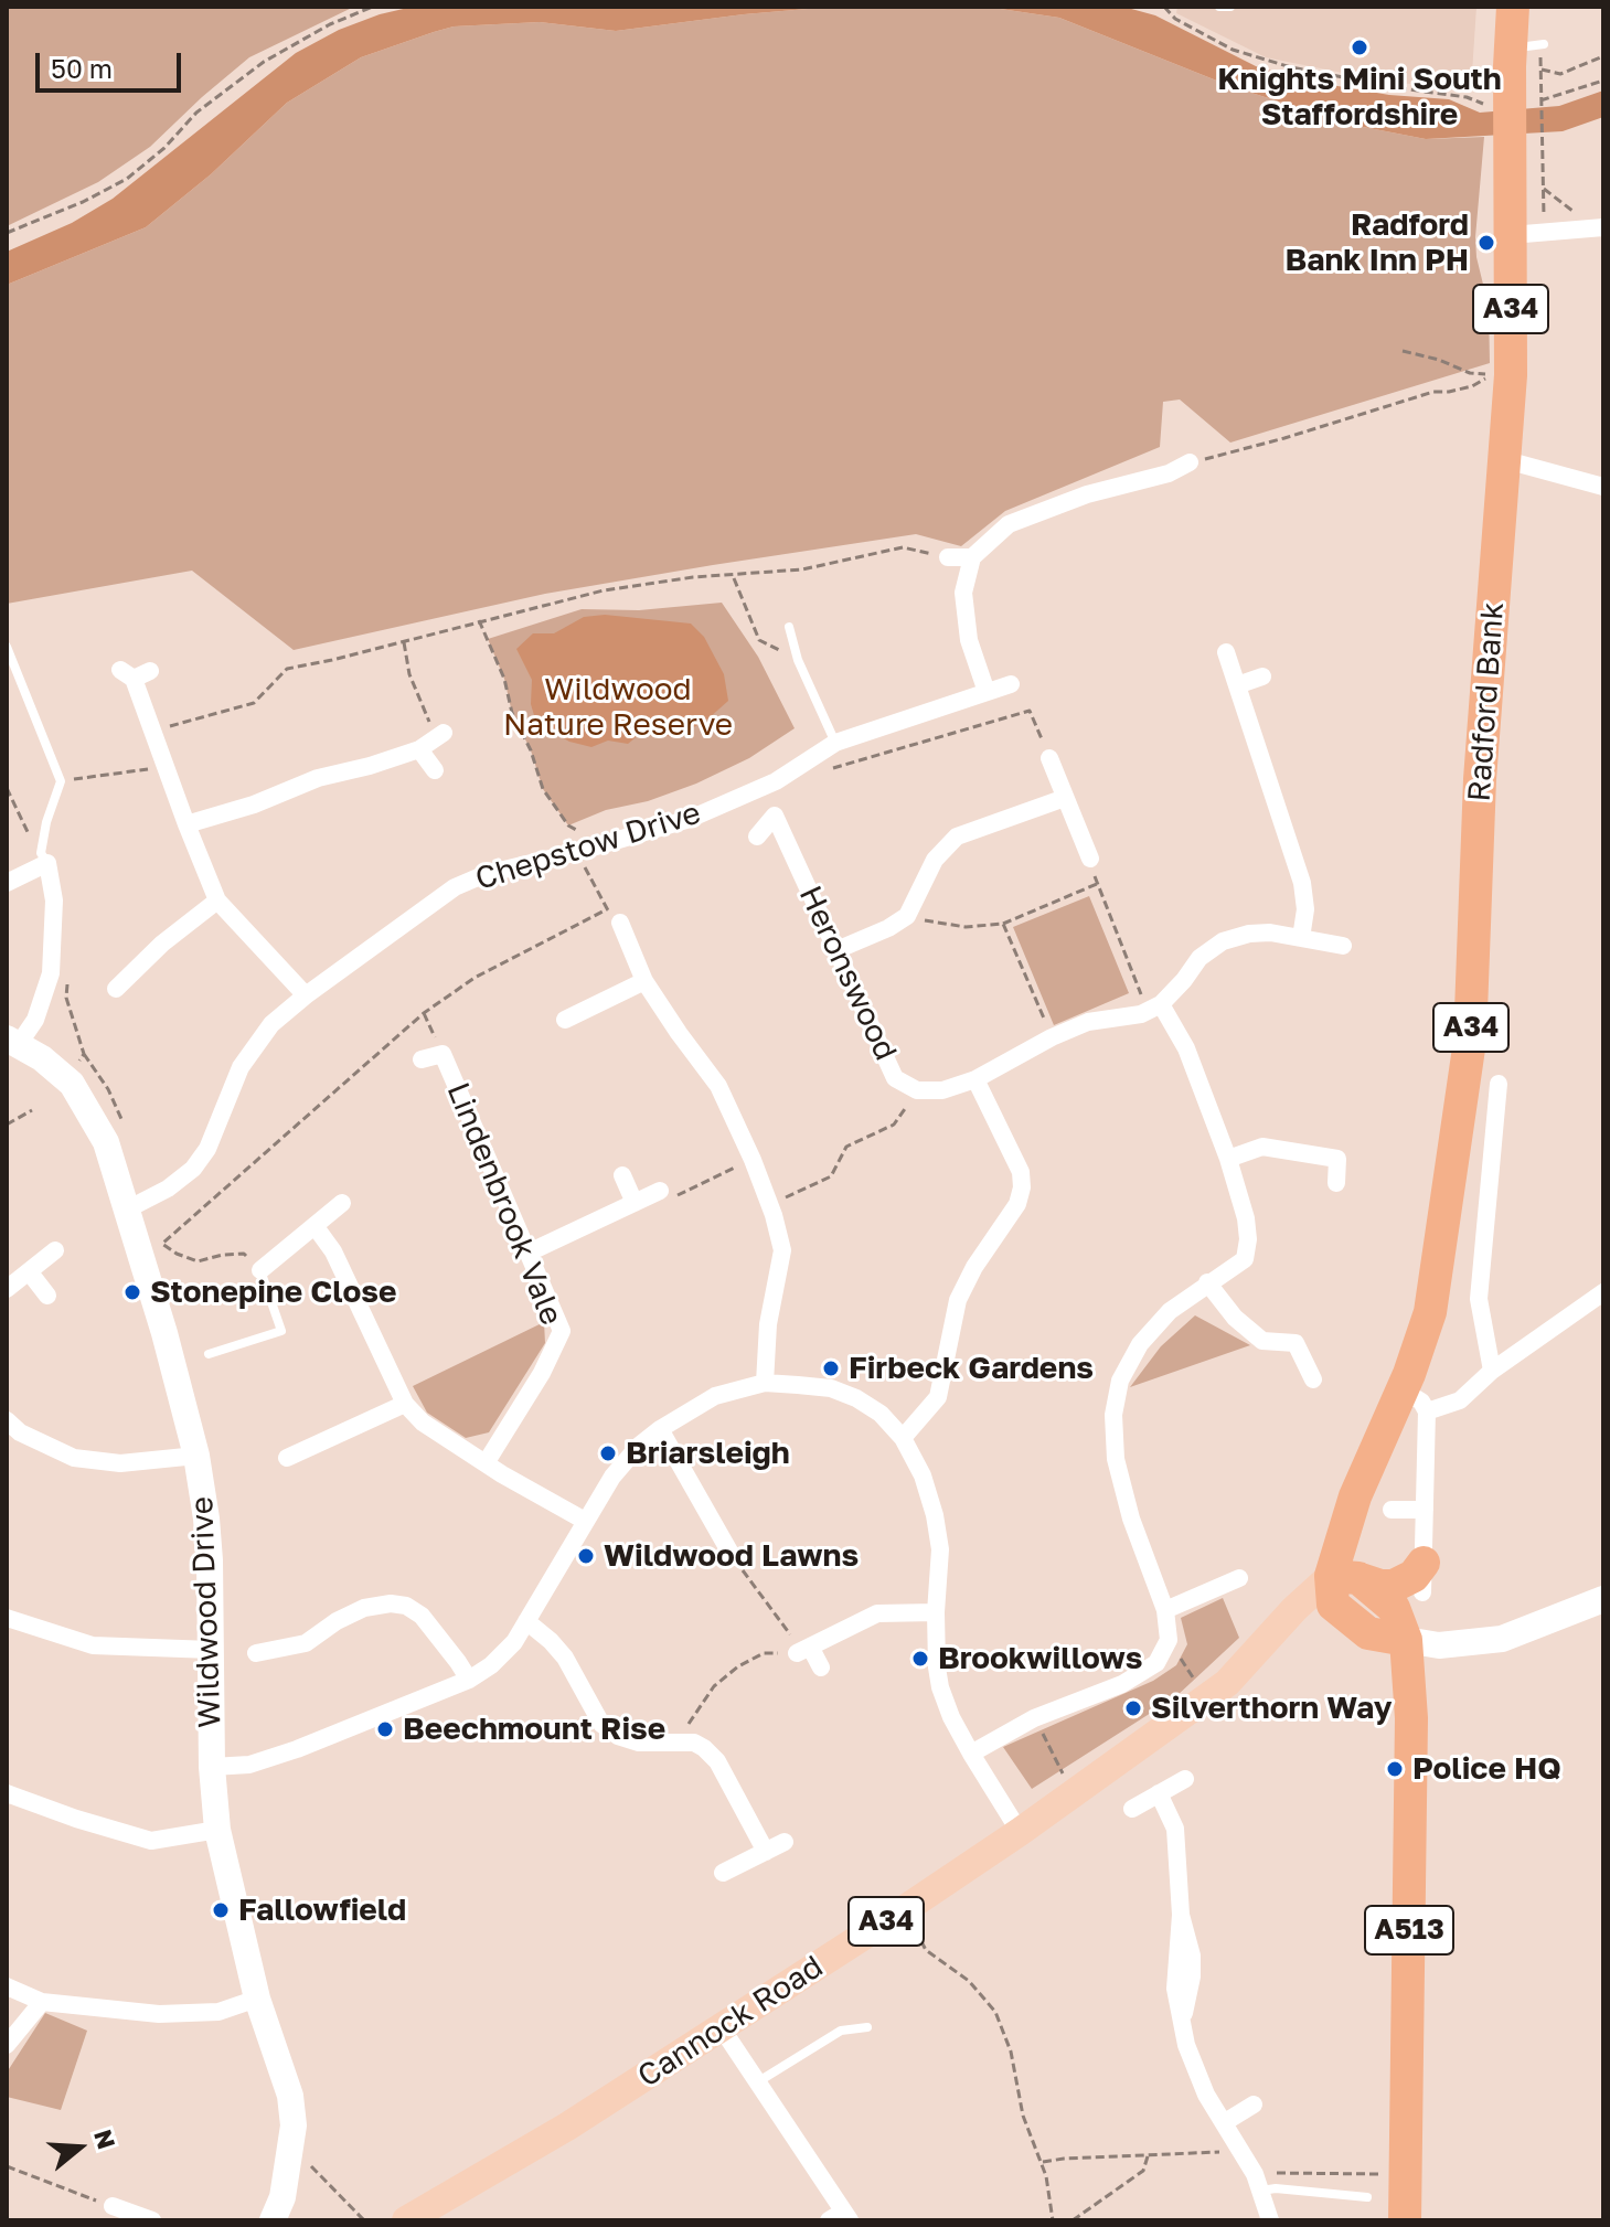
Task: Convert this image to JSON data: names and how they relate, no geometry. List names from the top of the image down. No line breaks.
{"streets":{"highway":["A34","Radford Bank","A513"],"main road":["Cannock Road"],"street":["Chepstow Drive","Heronswood","Lindenbrook Vale","Wildwood Drive"]},"crossings":[["Radford Bank","Cannock Road"],["Chepstow Drive","Wildwood Drive"],["Wildwood Drive","Cannock Road"]],"parks":["Wildwood Nature Reserve"],"places":["Knights Mini South Staffordshire","Radford Bank Inn PH","Stonepine Close","Firbeck Gardens","Briarsleigh","Wildwood Lawns","Brookwillows","Silverthorn Way","Beechmount Rise","Police HQ","Fallowfield"],"scale_bar":"50 m","north":"right"}
